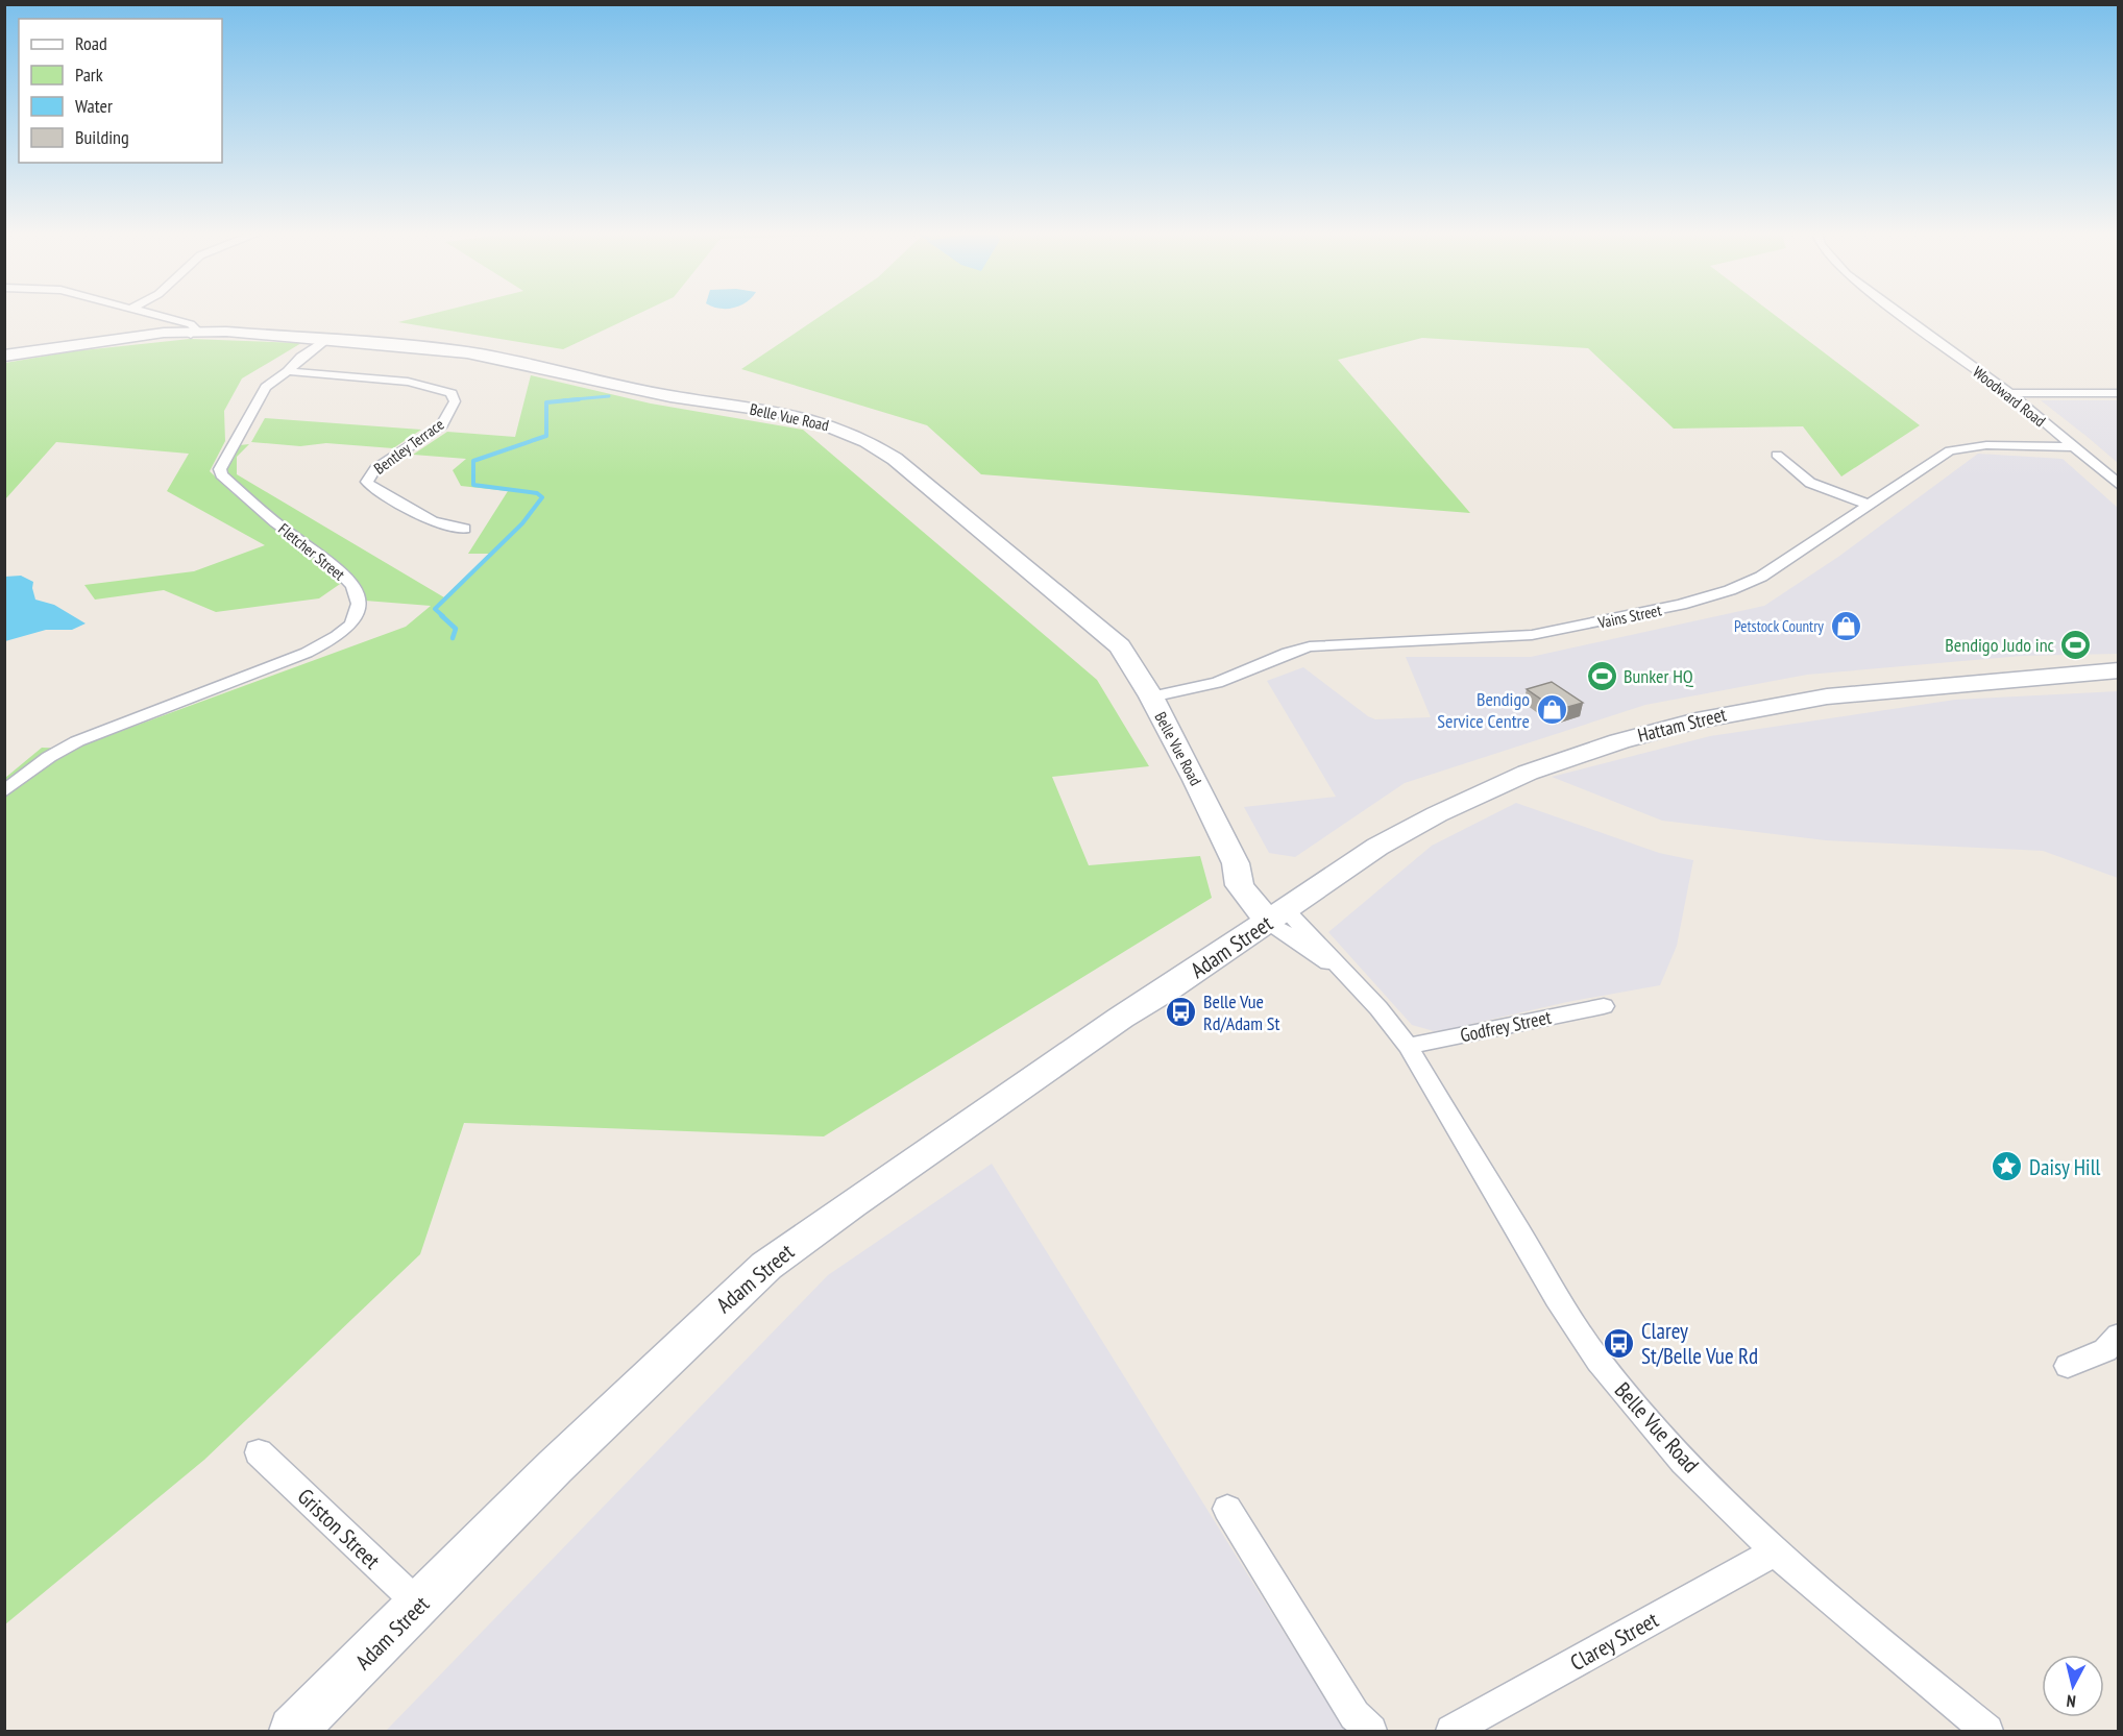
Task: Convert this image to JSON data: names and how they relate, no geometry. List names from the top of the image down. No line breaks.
{"streets":{"street":["Woodward Road","Belle Vue Road","Bentley Terrace","Fletcher Street","Vains Street","Hattam Street","Adam Street","Godfrey Street","Griston Street","Clarey Street"]},"crossings":[["Woodward Road","Vains Street"],["Belle Vue Road","Fletcher Street"],["Belle Vue Road","Vains Street"],["Belle Vue Road","Hattam Street"],["Belle Vue Road","Adam Street"],["Belle Vue Road","Godfrey Street"],["Belle Vue Road","Clarey Street"],["Bentley Terrace","Fletcher Street"],["Hattam Street","Adam Street"],["Adam Street","Griston Street"]],"places":{"shop":["Petstock Country","Bendigo Service Centre"],"sports":["Bendigo Judo inc","Bunker HQ"],"bus stop":["Belle Vue Rd/Adam St","Clarey St/Belle Vue Rd"],"place":["Daisy Hill"]},"legend":["Road","Park","Water","Building"],"north":"bottom"}
